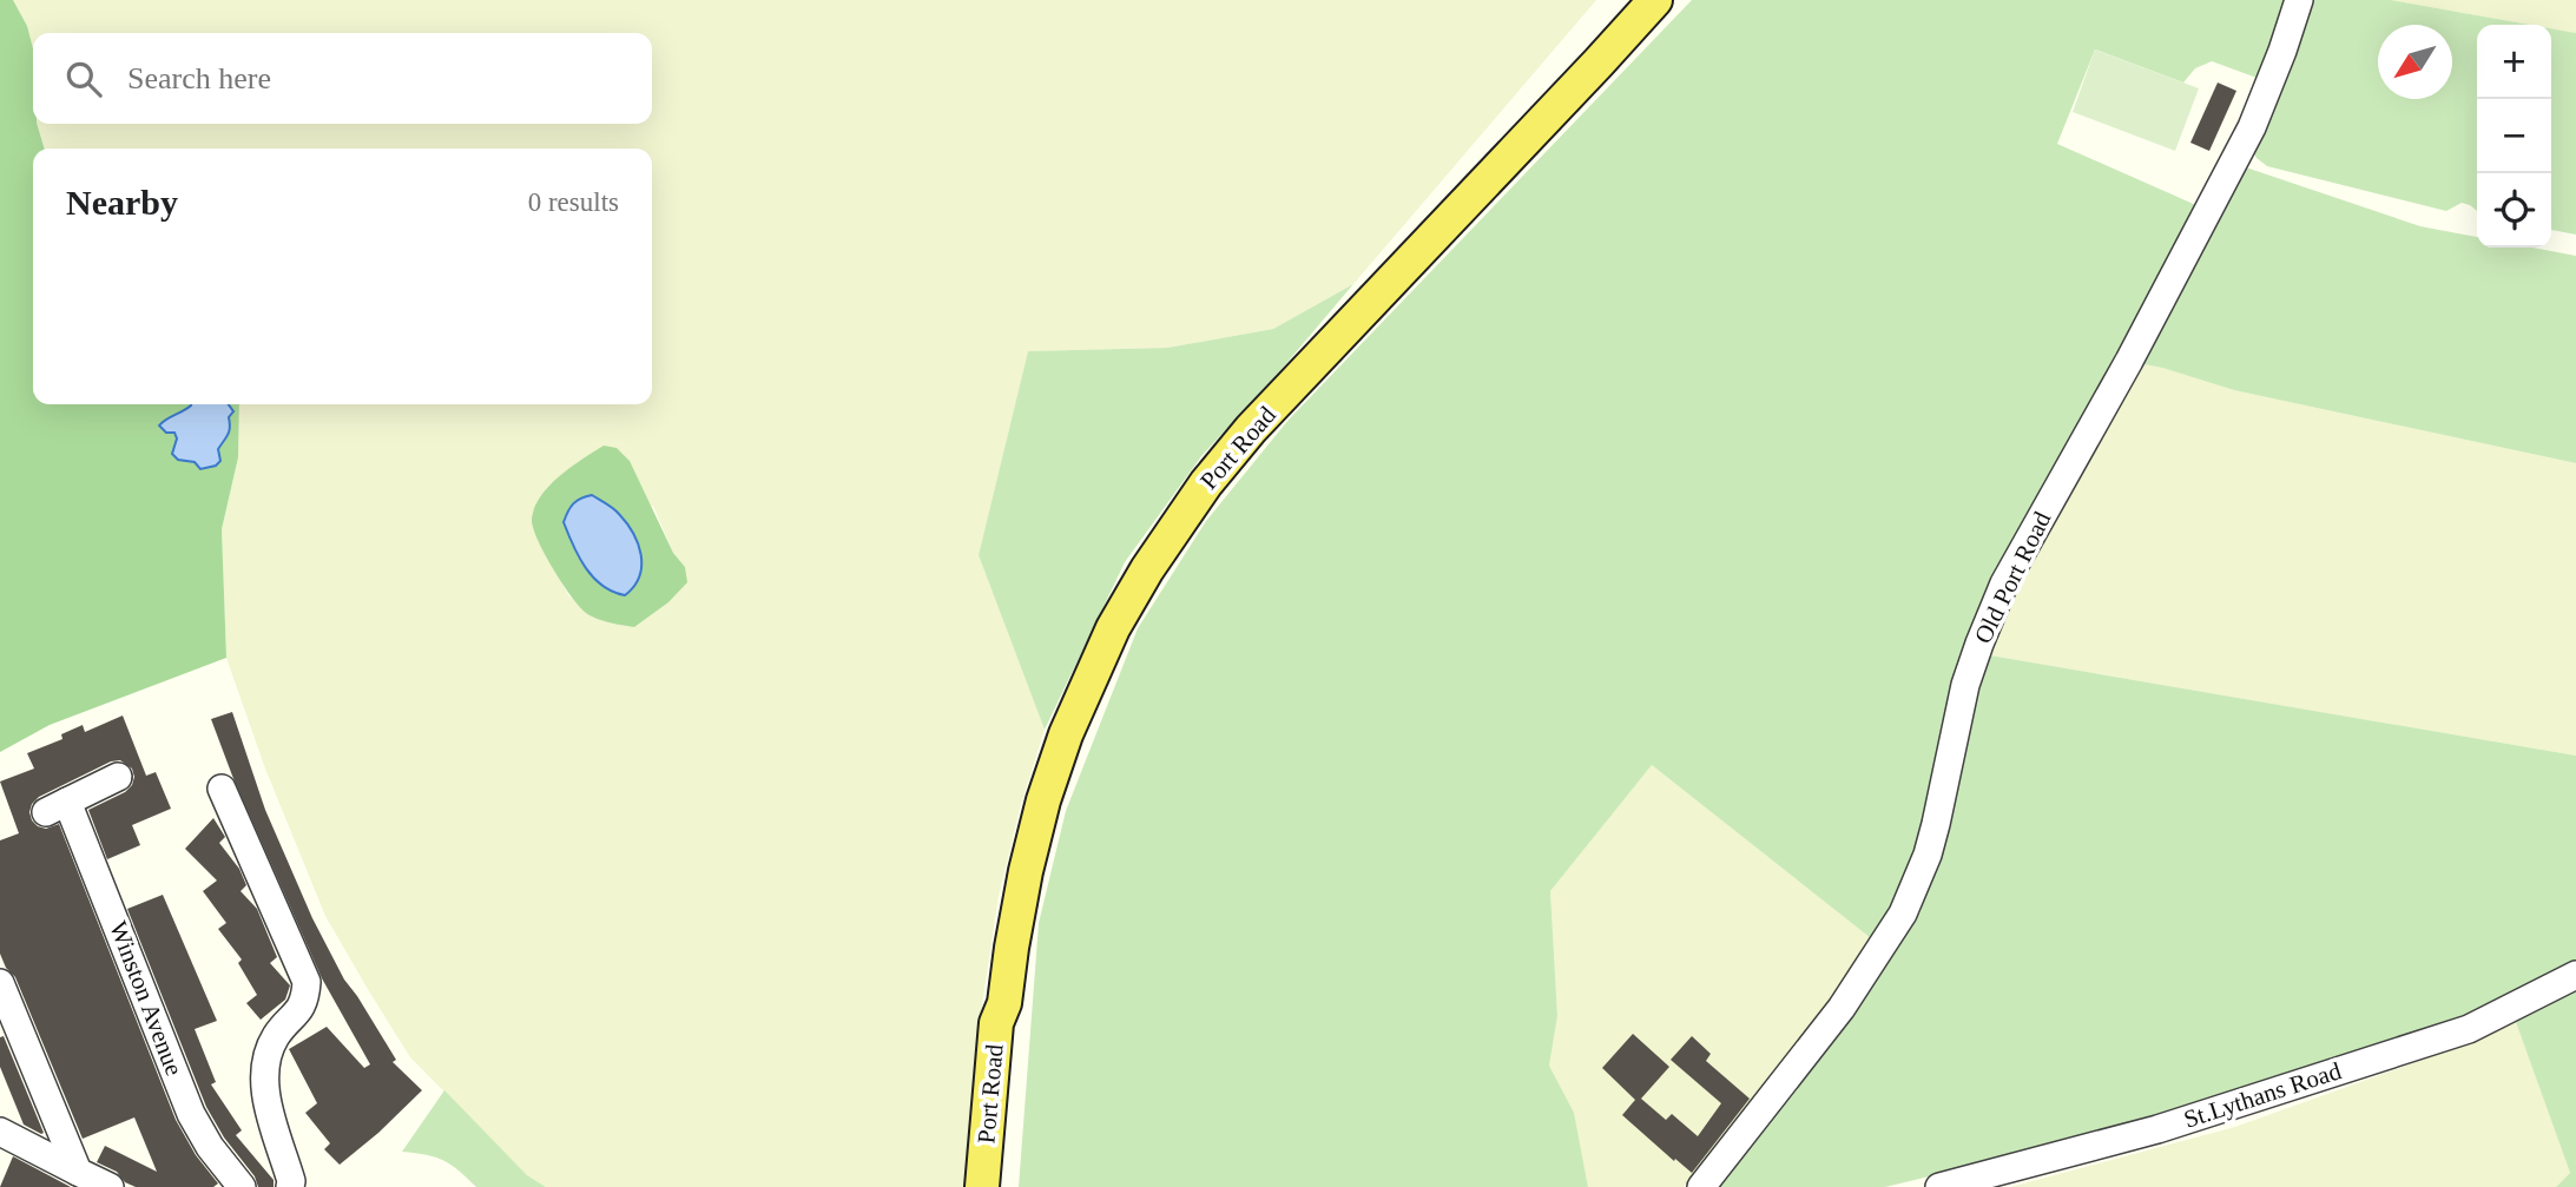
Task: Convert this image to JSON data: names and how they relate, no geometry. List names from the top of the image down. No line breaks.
{"streets":{"main road":["Port Road"],"street":["Old Port Road","Winston Avenue","St.Lythans Road"]},"north":"bottom left","page":{"map_buttons":["+","−"],"search":"Search here","heading":["Nearby","0 results"]}}
